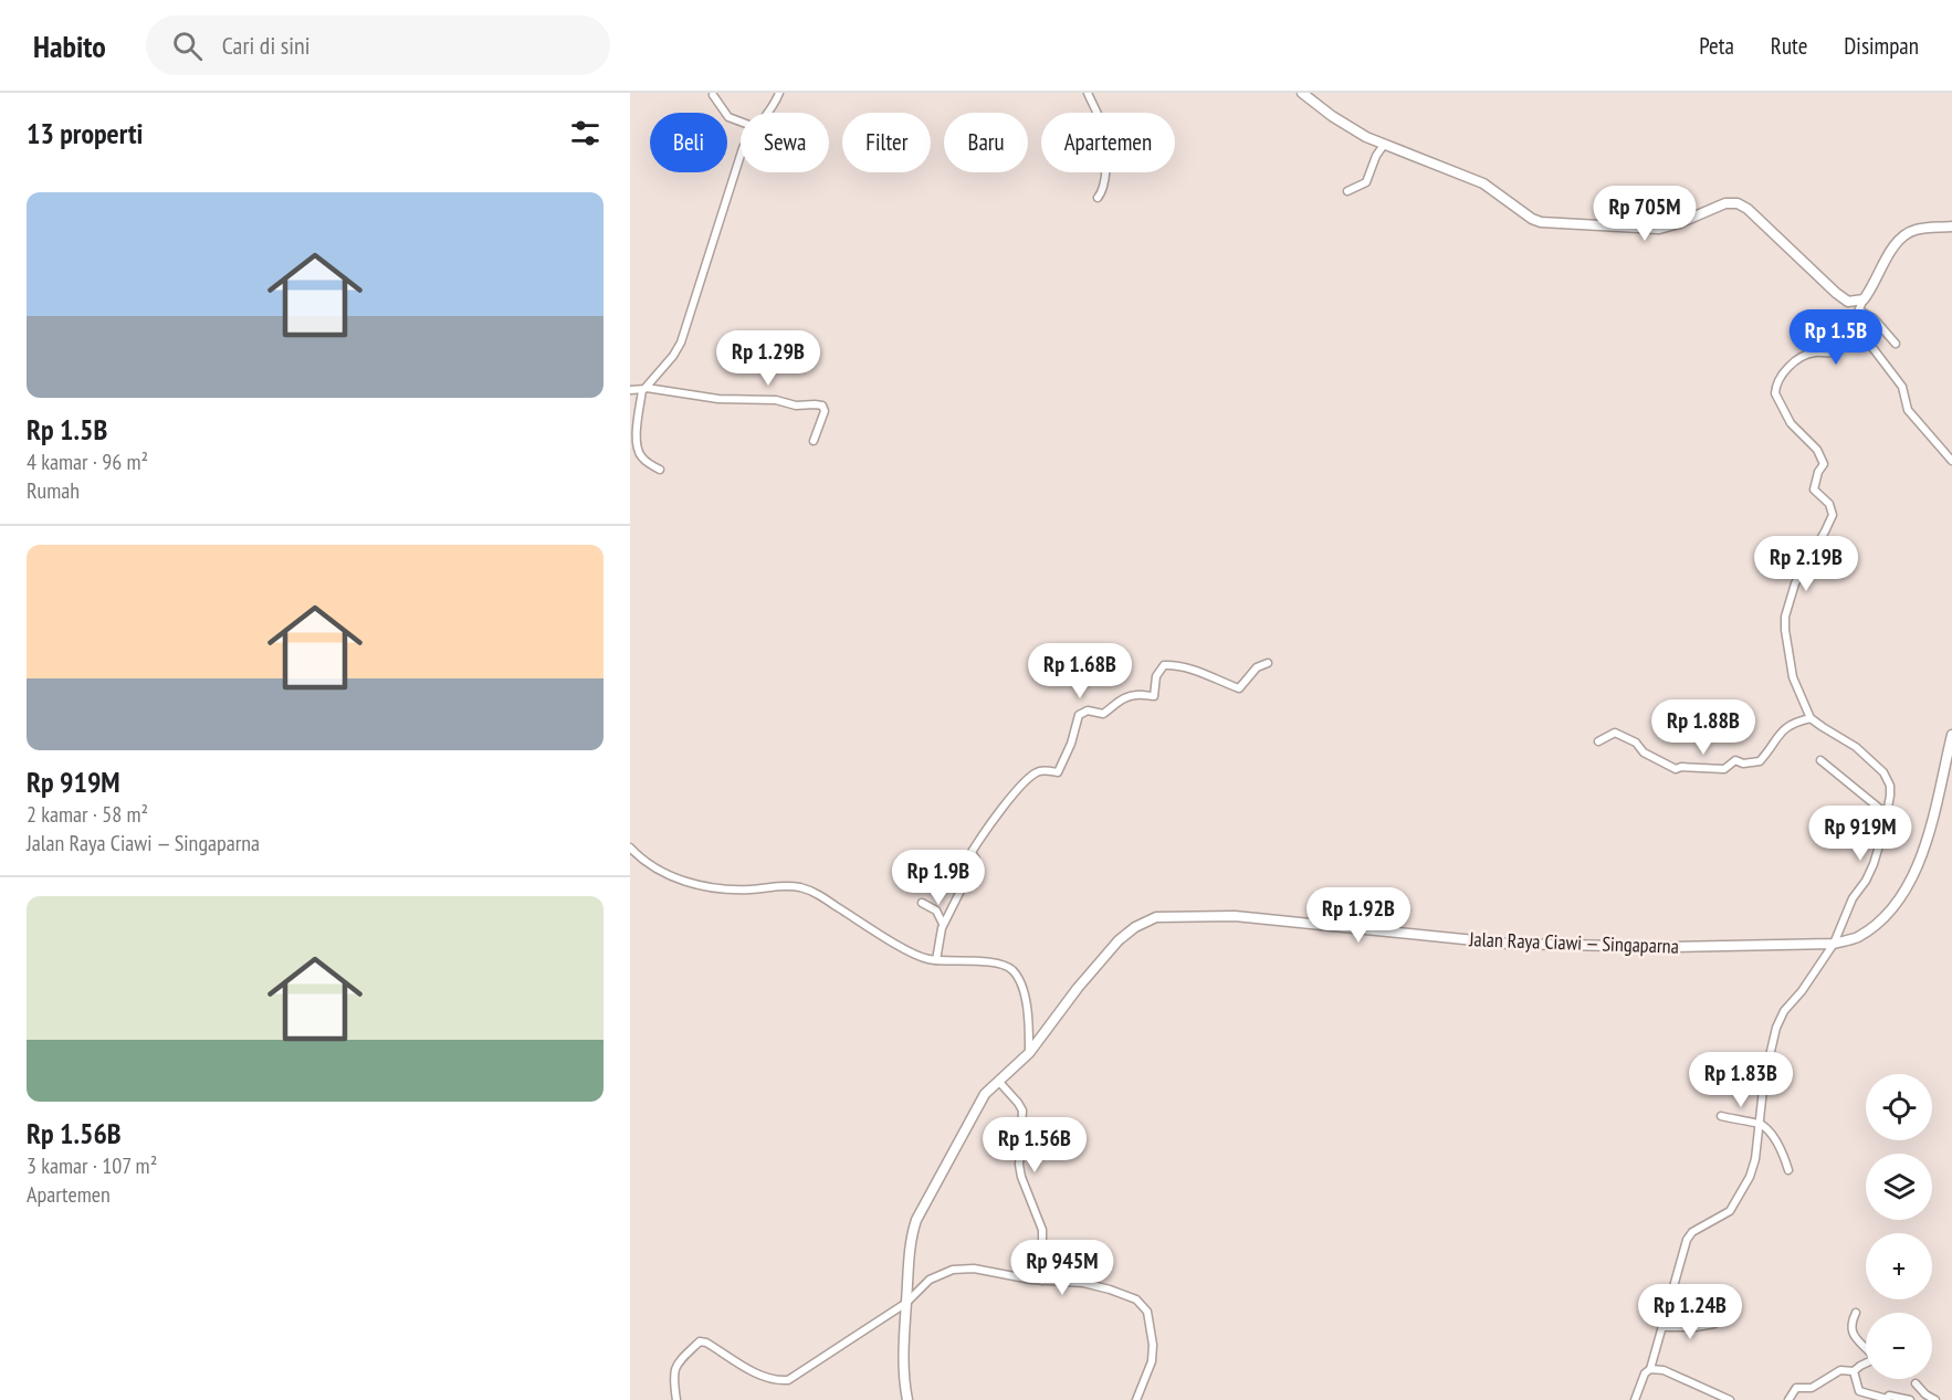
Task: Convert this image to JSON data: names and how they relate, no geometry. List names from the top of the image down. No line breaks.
{"streets":{"main road":["Jalan Raya Ciawi — Singaparna"]},"page":{"header":"Habito","search":"Cari di sini","nav":["Peta","Rute","Disimpan"],"heading":"13 properti","chip":["Beli","Sewa","Filter","Baru","Apartemen"],"list":[{"name":"Rp 1.5B","note":"4 kamar · 96 m² · Rumah"},{"name":"Rp 919M","note":"2 kamar · 58 m² · Jalan Raya Ciawi — Singaparna"},{"name":"Rp 1.56B","note":"3 kamar · 107 m² · Apartemen"}],"price":["Rp 705M","Rp 1.5B","Rp 1.29B","Rp 2.19B","Rp 1.68B","Rp 1.88B","Rp 919M","Rp 1.9B","Rp 1.92B","Rp 1.83B","Rp 1.56B","Rp 945M","Rp 1.24B"],"map_buttons":["+","−"]}}
